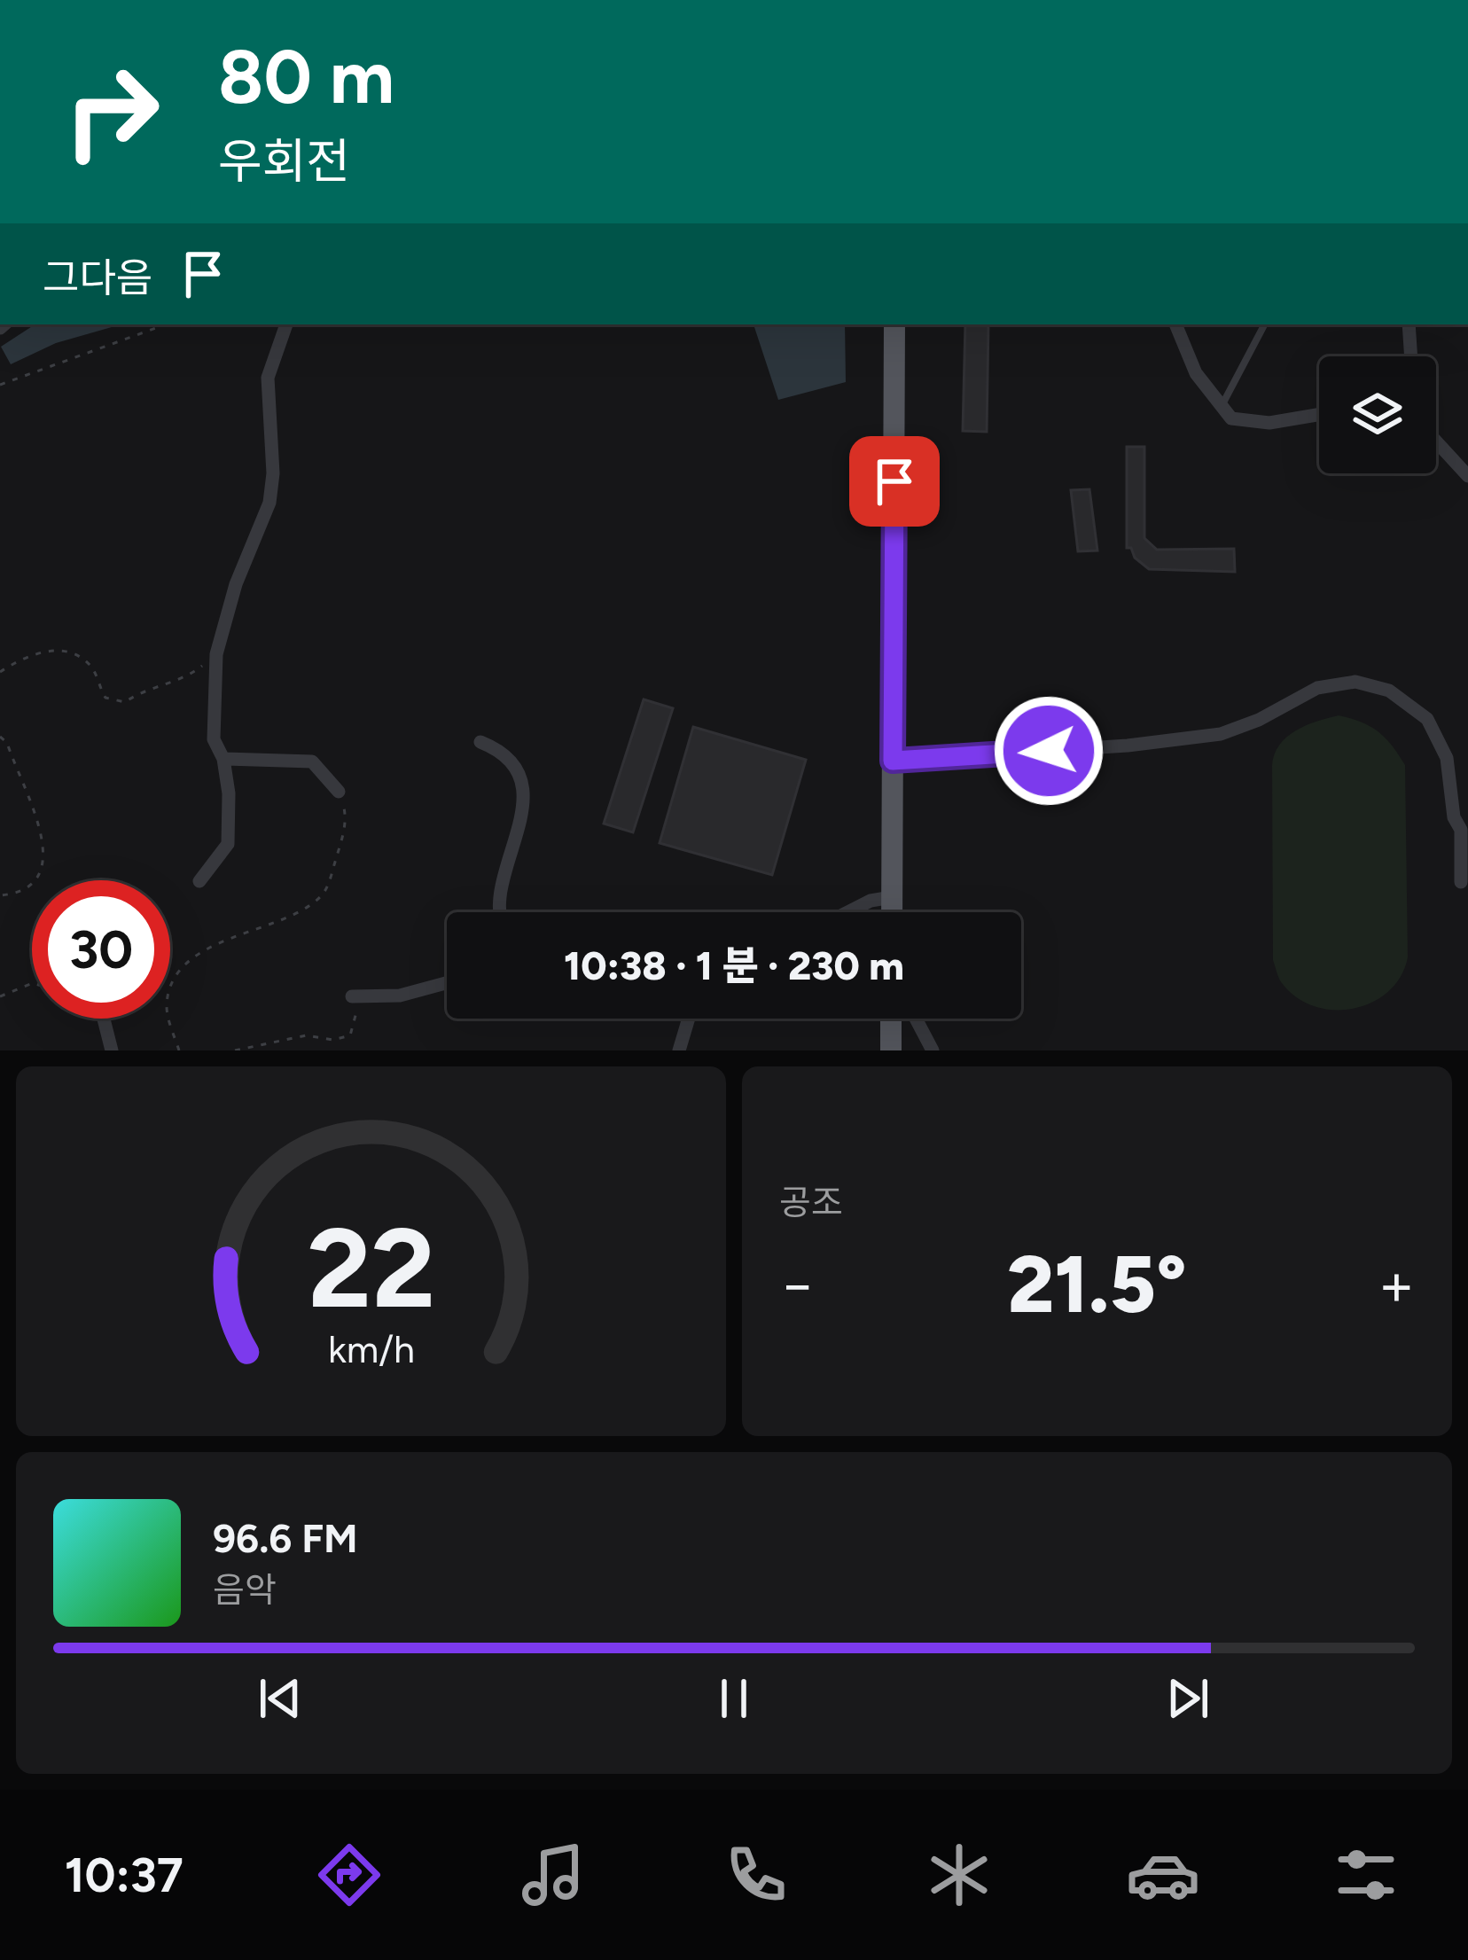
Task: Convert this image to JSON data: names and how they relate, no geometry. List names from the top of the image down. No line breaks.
{"page":{"turn":["80 m","우회전"],"then":"그다음","limit":"30","trip":"10:38 · 1 분 · 230 m","tile":"공조","heat":["−","21.5°","+"],"song":["96.6 FM","음악"],"tabs":"10:37","gauge":["22","km/h"]}}
